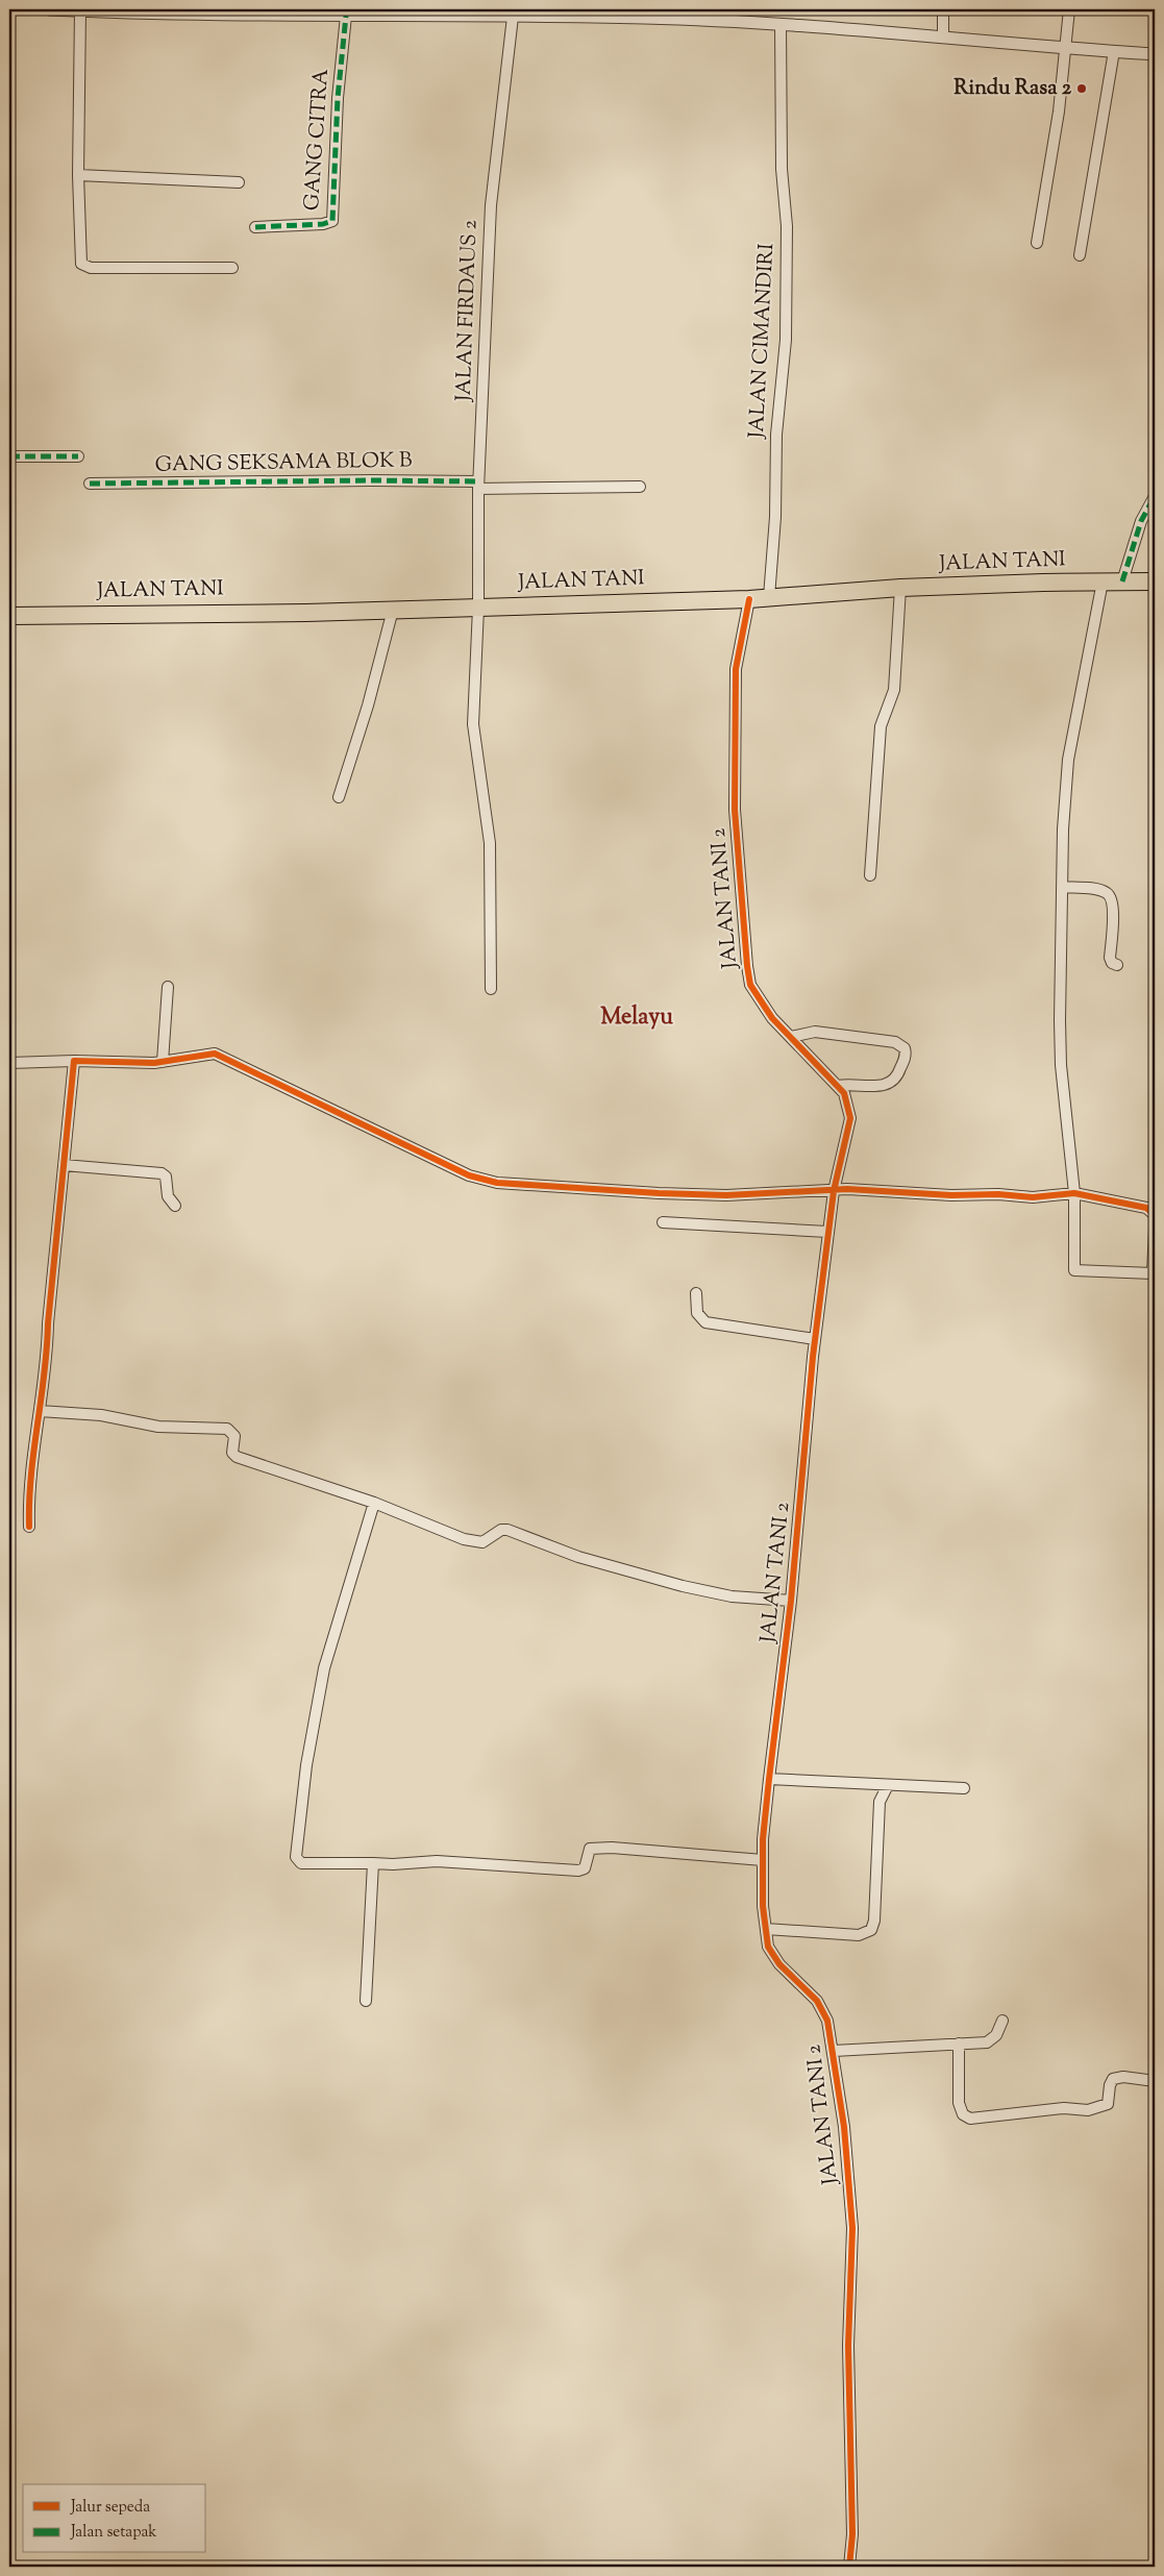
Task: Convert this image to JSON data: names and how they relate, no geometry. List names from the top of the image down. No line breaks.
{"streets":{"highway":["JALAN TANI"],"street":["GANG CITRA","JALAN FIRDAUS 2","JALAN CIMANDIRI","GANG SEKSAMA BLOK B","JALAN TANI 2"]},"crossings":[["JALAN FIRDAUS 2","GANG SEKSAMA BLOK B"],["JALAN FIRDAUS 2","JALAN TANI"],["JALAN CIMANDIRI","JALAN TANI"],["JALAN TANI","JALAN TANI 2"]],"districts":["Melayu"],"places":["Rindu Rasa 2"],"legend":["Jalur sepeda","Jalan setapak"]}
